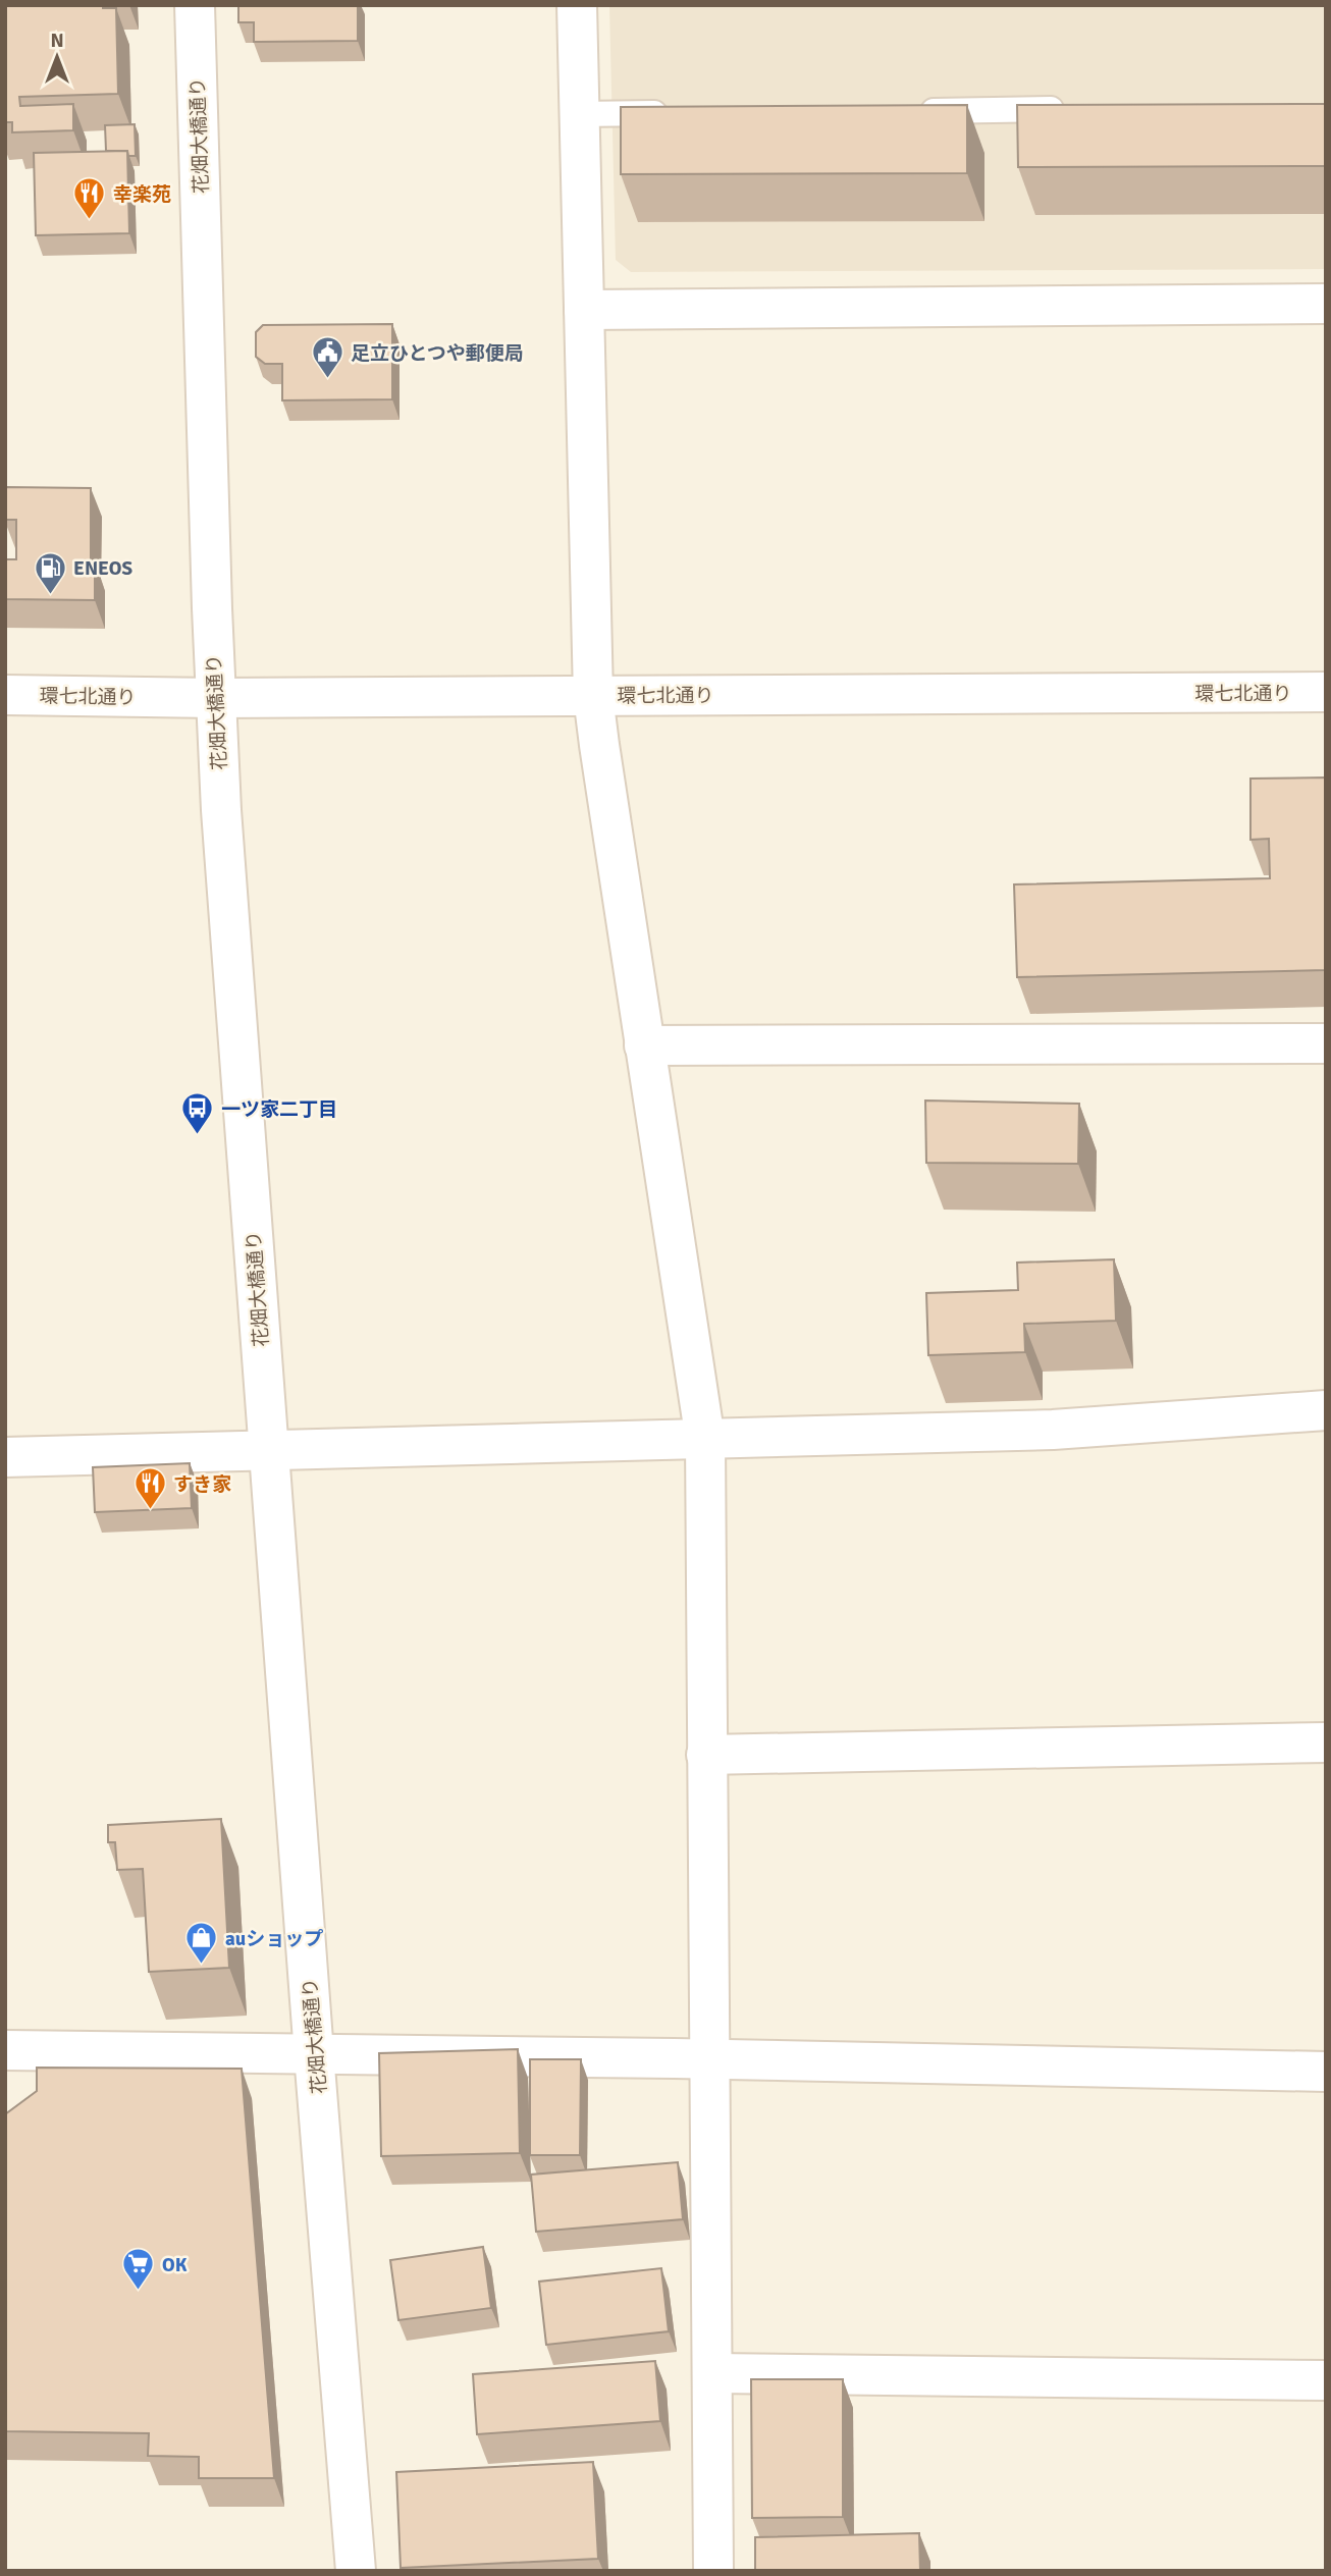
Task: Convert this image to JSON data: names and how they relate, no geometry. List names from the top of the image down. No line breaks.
{"streets":{"street":["花畑大橋通り","環七北通り"]},"crossings":[["花畑大橋通り","環七北通り"]],"places":{"restaurant":["幸楽苑","すき家"],"public building":["足立ひとつや郵便局"],"fuel station":["ENEOS"],"bus stop":["一ツ家二丁目"],"shop":["auショップ"],"supermarket":["OK"]},"north":"top"}
